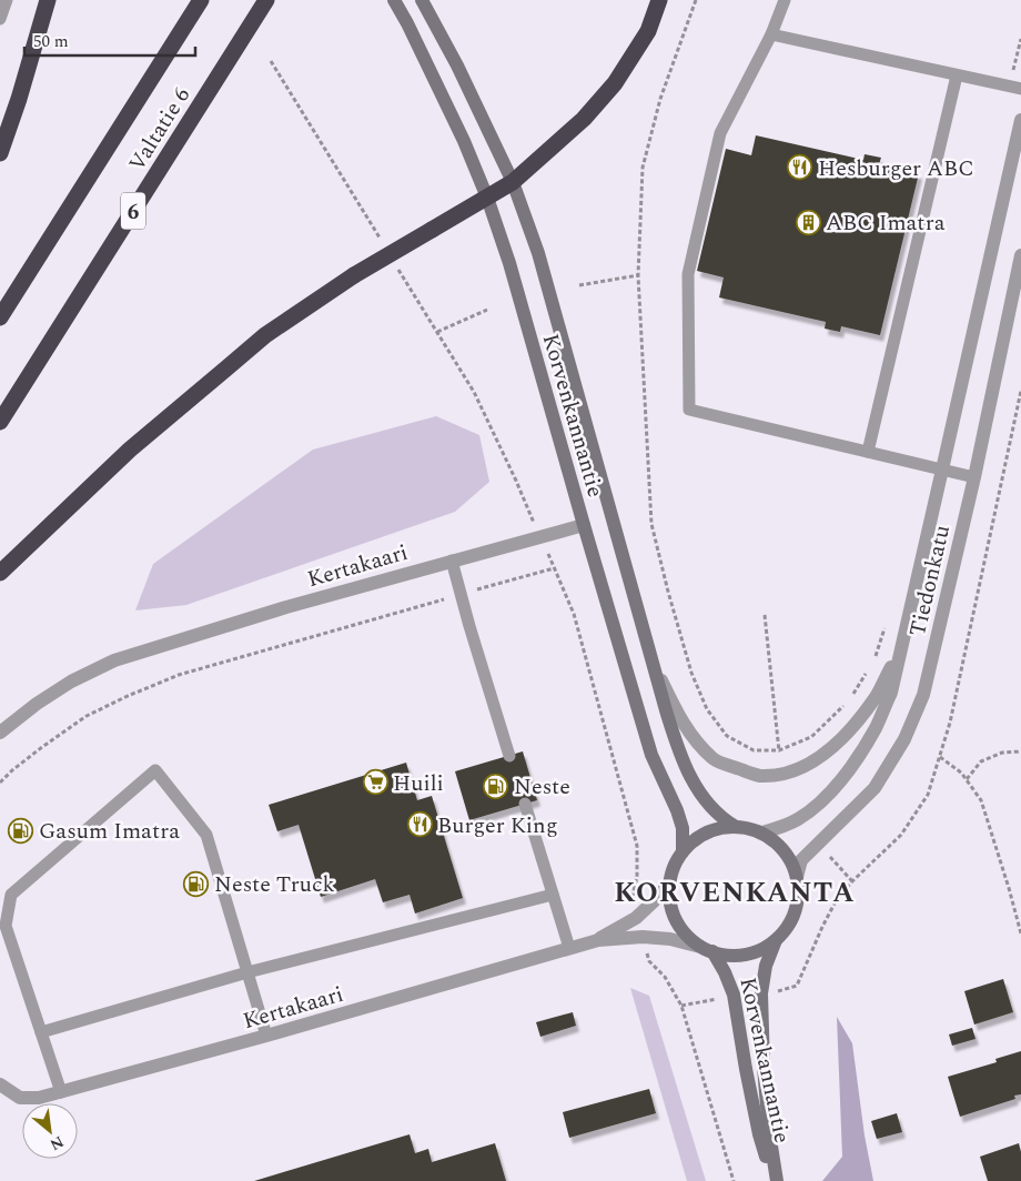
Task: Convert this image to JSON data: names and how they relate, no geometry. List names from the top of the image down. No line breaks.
{"streets":{"highway":["Valtatie 6","6"],"main road":["Korvenkannantie"],"street":["Kertakaari","Tiedonkatu"]},"crossings":[["Korvenkannantie","Kertakaari"],["Korvenkannantie","Tiedonkatu"],["Kertakaari","Tiedonkatu"]],"districts":["KORVENKANTA"],"places":{"restaurant":["Hesburger ABC","Burger King"],"building":["ABC Imatra"],"supermarket":["Huili"],"fuel station":["Neste","Gasum Imatra","Neste Truck"]},"scale_bar":"50 m","north":"bottom right"}
